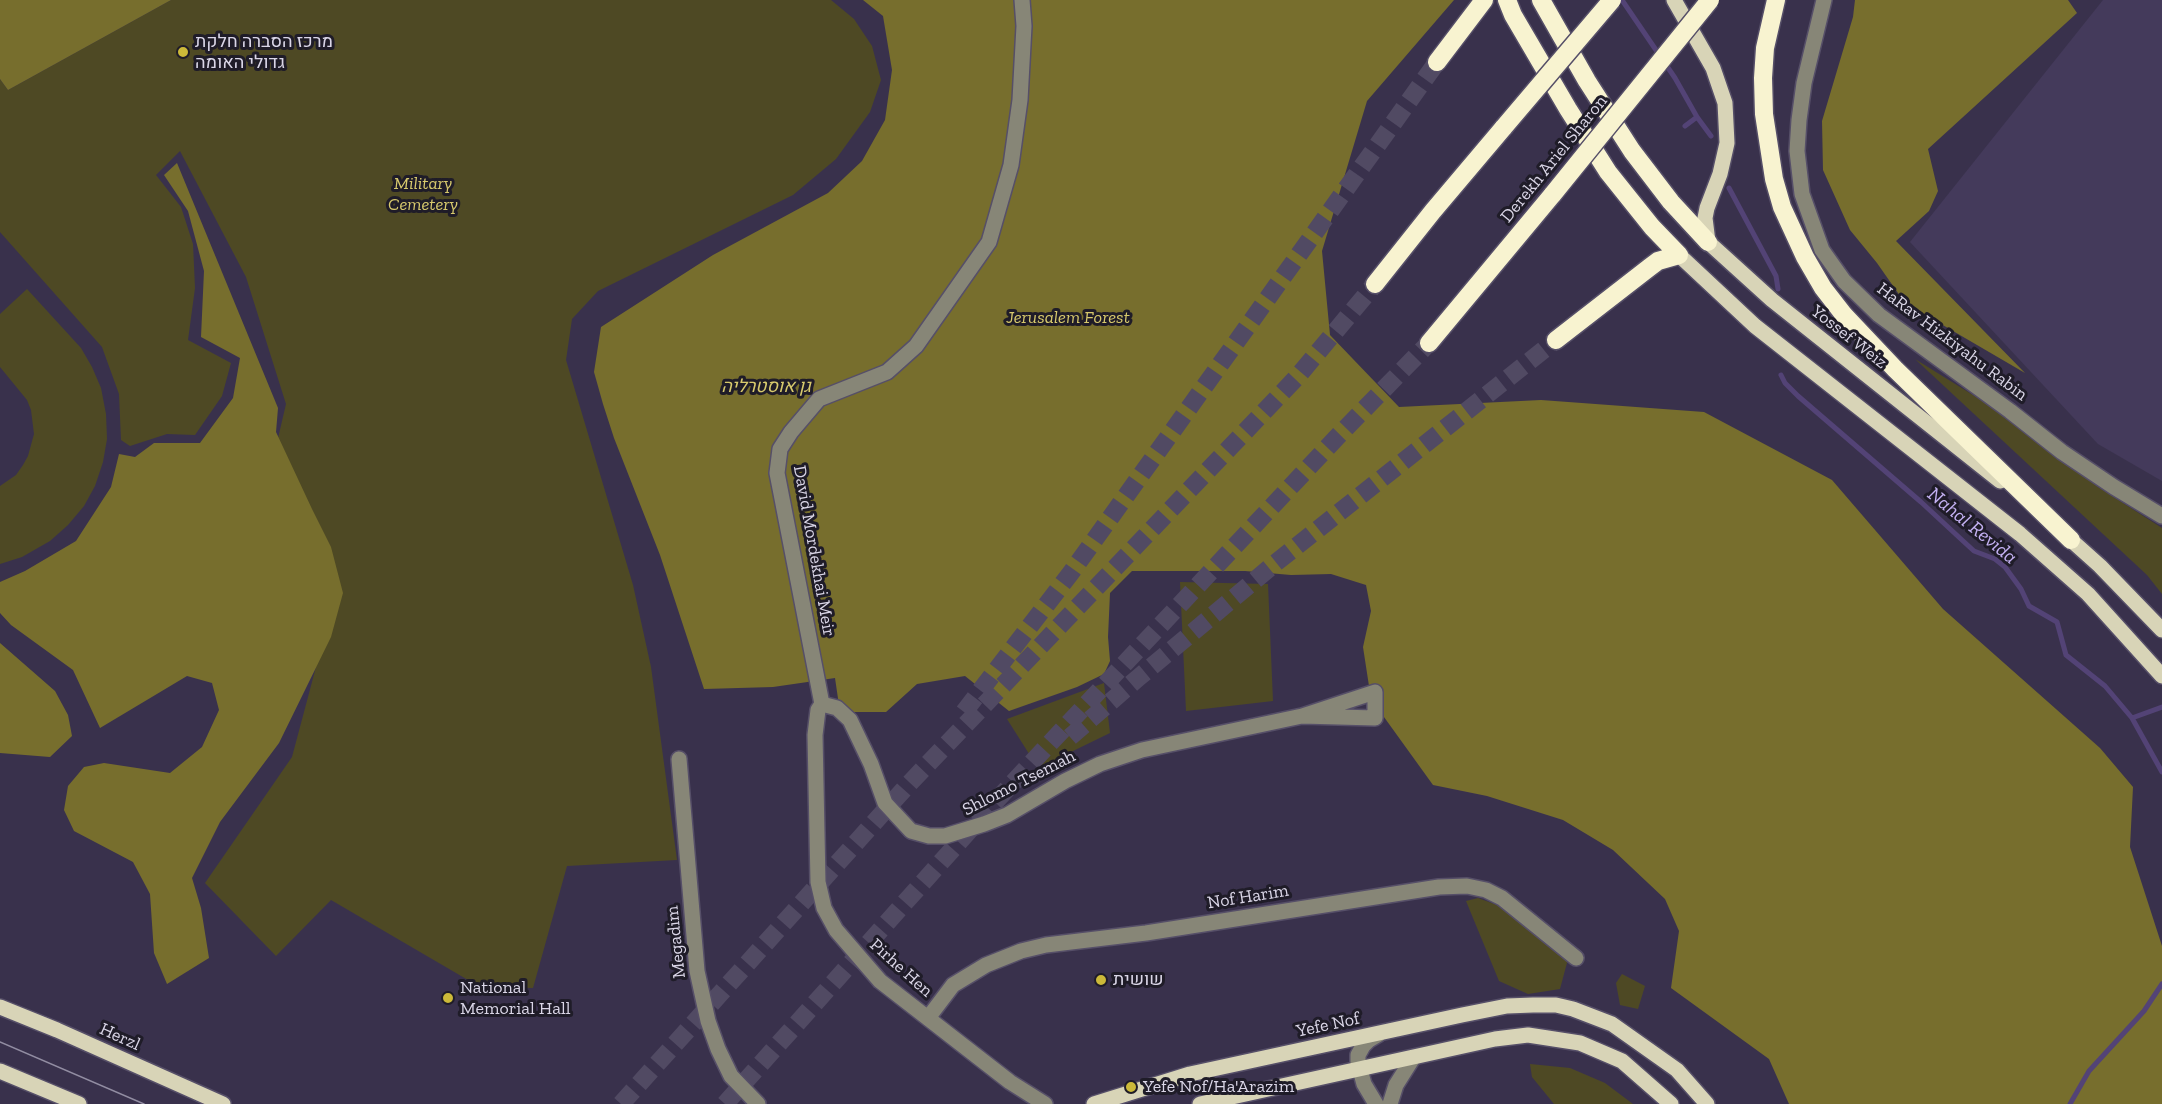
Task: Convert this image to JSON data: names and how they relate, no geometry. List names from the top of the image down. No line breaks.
{"streets":{"highway":["Derekh Ariel Sharon"],"main road":["Yossef Weiz","Yefe Nof","Herzl"],"street":["HaRav Hizkiyahu Rabin","David Mordekhai Meir","Shlomo Tsemah","Nof Harim","Megadim","Pirhe Hen"]},"crossings":[["David Mordekhai Meir","Shlomo Tsemah"],["David Mordekhai Meir","Pirhe Hen"],["Shlomo Tsemah","Pirhe Hen"],["Nof Harim","Pirhe Hen"]],"water":["Nahal Revida"],"parks":["Military Cemetery","Jerusalem Forest","גן אוסטרליה"],"places":["מרכז הסברה חלקת גדולי האומה","שושית","National Memorial Hall","Yefe Nof/Ha'Arazim"]}
